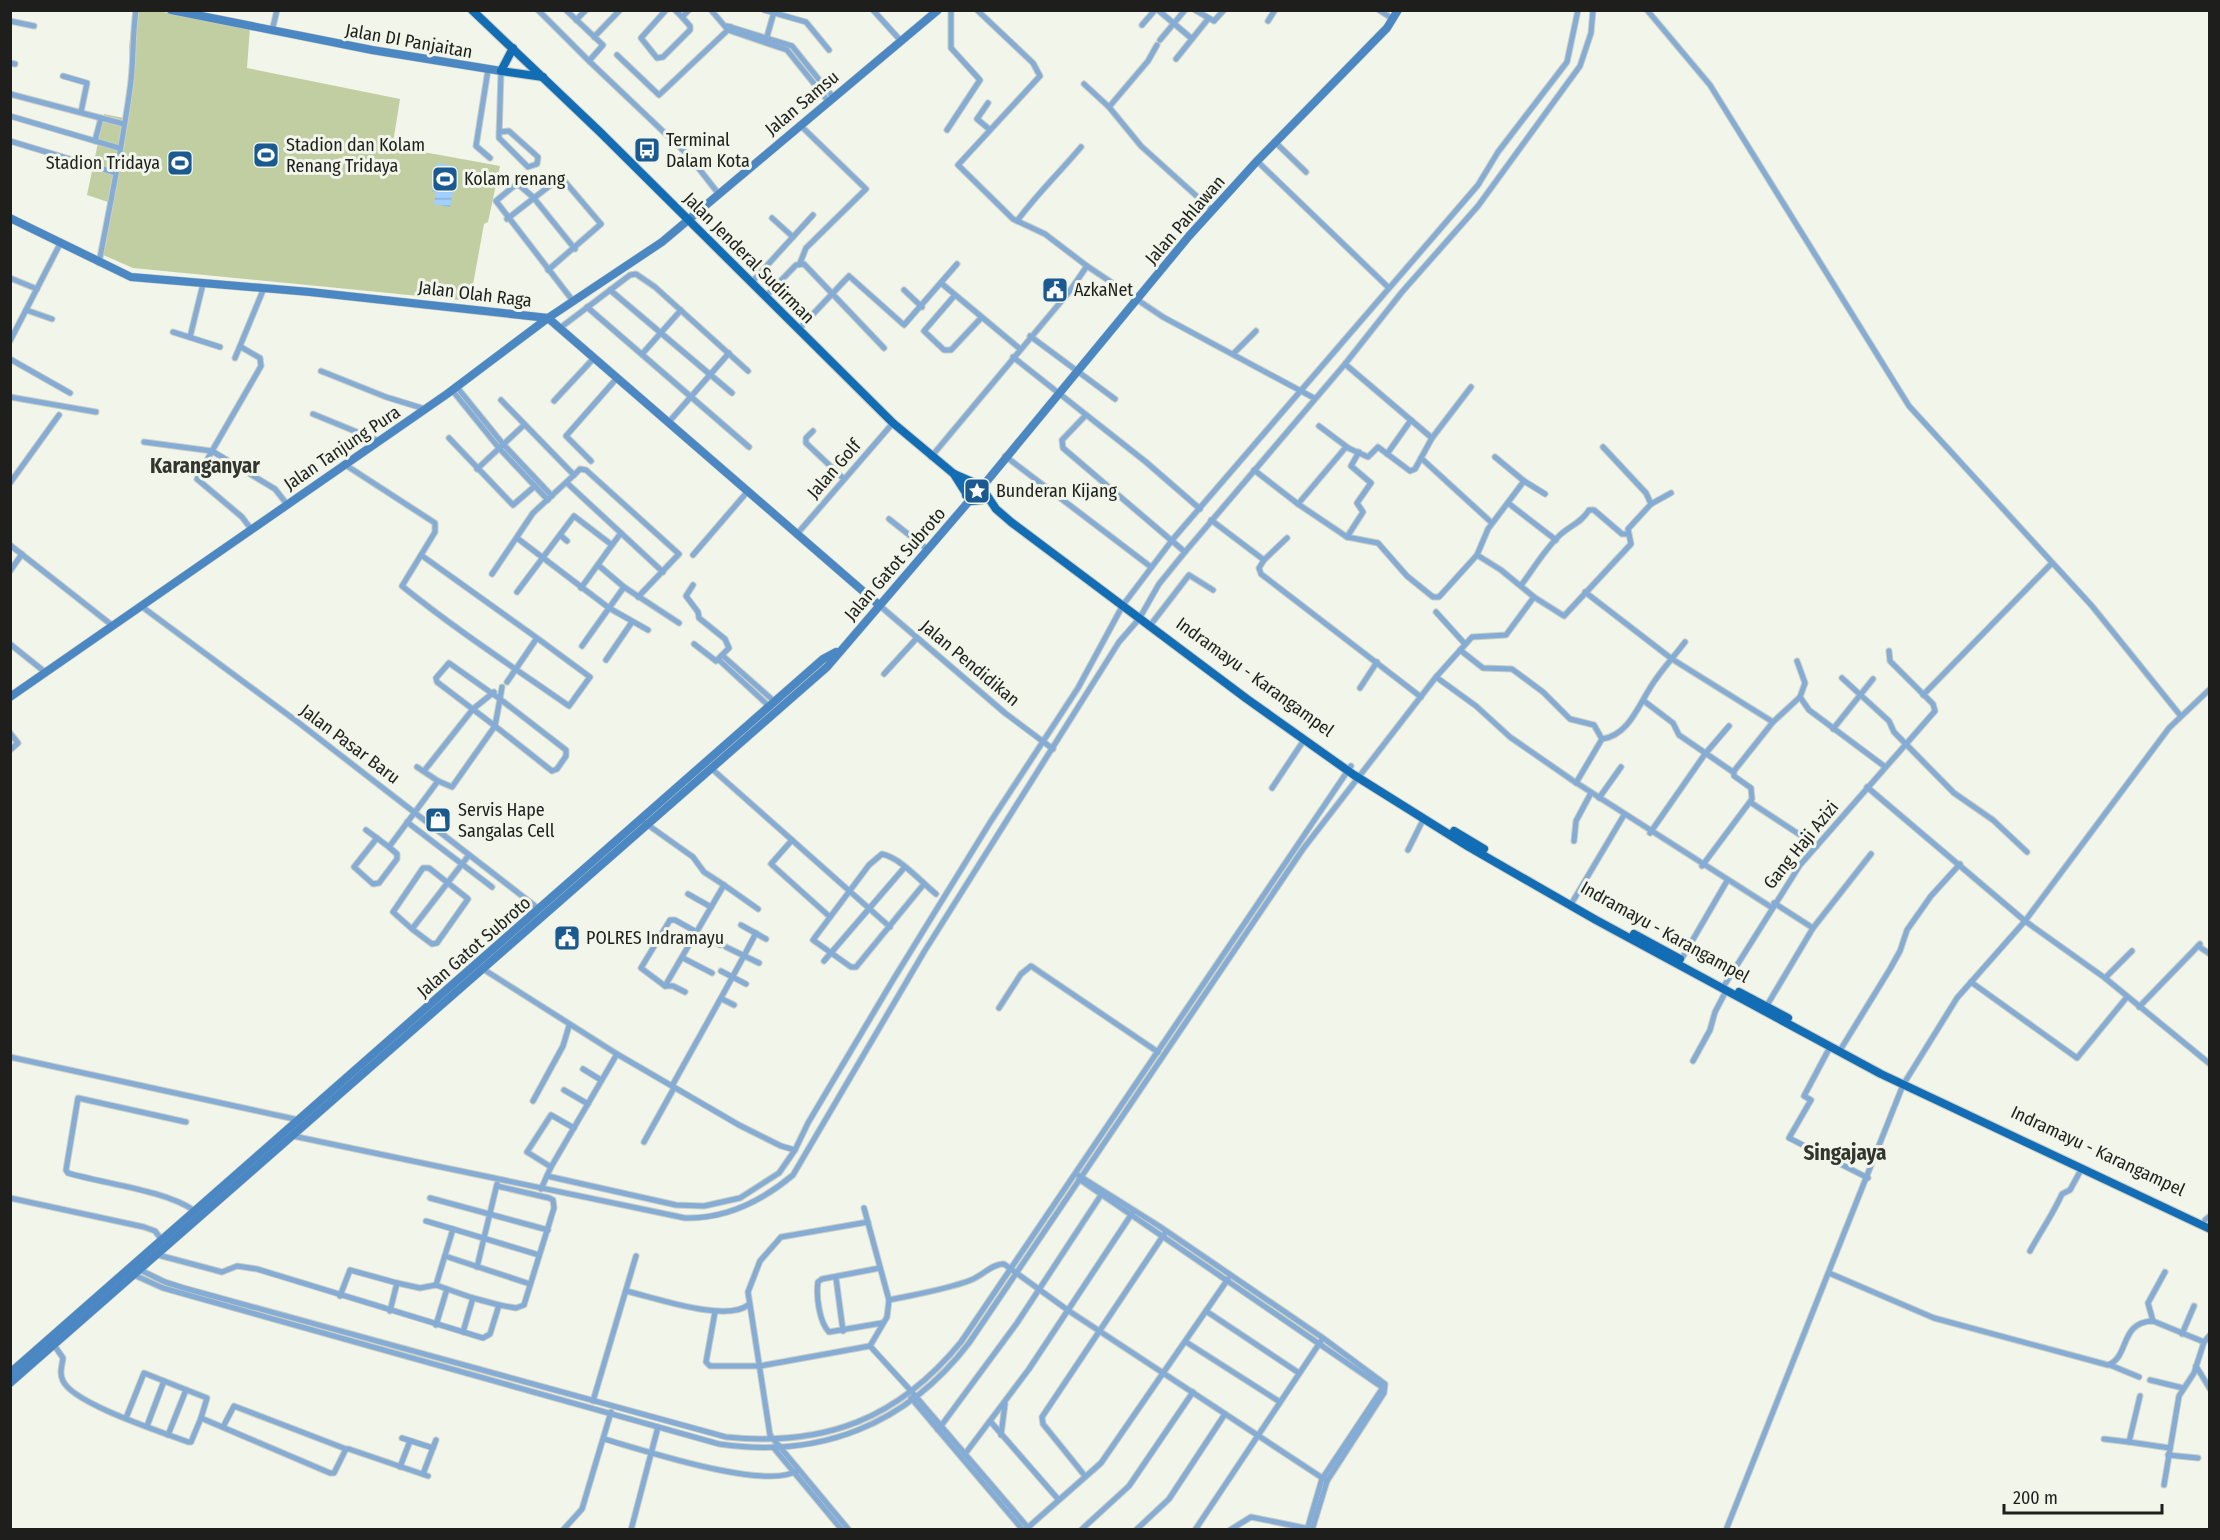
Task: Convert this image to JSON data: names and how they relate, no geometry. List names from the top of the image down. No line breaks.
{"streets":{"main road":["Jalan Jenderal Sudirman","Indramayu - Karangampel"],"street":["Jalan DI Panjaitan","Jalan Samsu","Jalan Pahlawan","Jalan Olah Raga","Jalan Tanjung Pura","Jalan Golf","Jalan Gatot Subroto","Jalan Pendidikan","Jalan Pasar Baru","Gang Haji Azizi"]},"crossings":[["Jalan Samsu","Jalan Jenderal Sudirman"],["Jalan Samsu","Jalan Tanjung Pura"],["Jalan Jenderal Sudirman","Jalan Tanjung Pura"],["Jalan Jenderal Sudirman","Jalan Golf"],["Jalan Olah Raga","Jalan Tanjung Pura"],["Jalan Olah Raga","Jalan Golf"],["Jalan Olah Raga","Jalan Gatot Subroto"],["Jalan Olah Raga","Jalan Pendidikan"],["Jalan Tanjung Pura","Jalan Pasar Baru"],["Jalan Gatot Subroto","Jalan Pendidikan"],["Jalan Gatot Subroto","Jalan Pasar Baru"],["Indramayu - Karangampel","Gang Haji Azizi"]],"districts":["Karanganyar","Singajaya"],"places":{"bus stop":["Terminal Dalam Kota"],"sports":["Stadion dan Kolam Renang Tridaya","Stadion Tridaya","Kolam renang"],"public building":["AzkaNet","POLRES Indramayu"],"place":["Bunderan Kijang"],"shop":["Servis Hape Sangalas Cell"]},"scale_bar":"200 m"}
